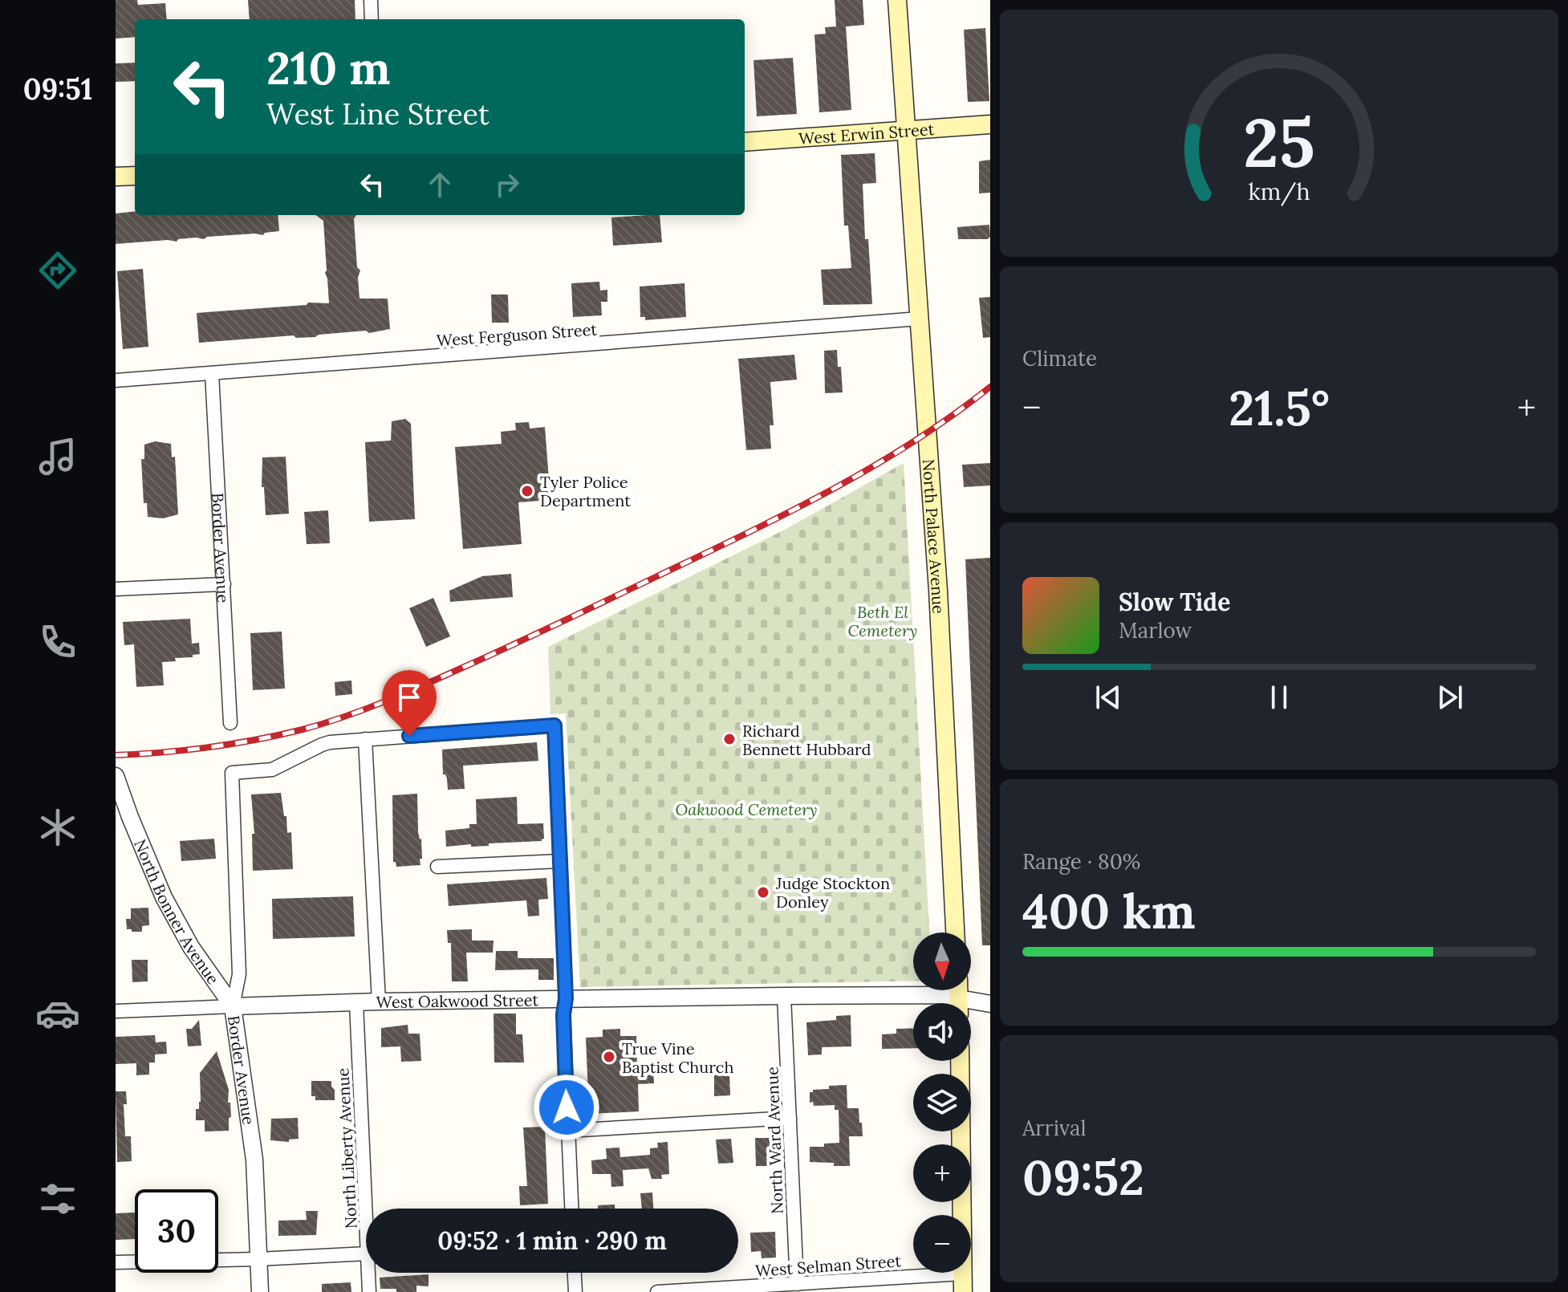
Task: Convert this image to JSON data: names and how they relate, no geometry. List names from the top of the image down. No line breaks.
{"streets":{"main road":["West Erwin Street","North Palace Avenue"],"street":["West Ferguson Street","Border Avenue","North Bonner Avenue","West Oakwood Street","North Ward Avenue","North Liberty Avenue","West Selman Street"]},"crossings":[["West Erwin Street","North Palace Avenue"],["West Ferguson Street","North Palace Avenue"],["West Ferguson Street","Border Avenue"],["Border Avenue","North Bonner Avenue"],["Border Avenue","West Oakwood Street"],["North Bonner Avenue","West Oakwood Street"],["West Oakwood Street","North Ward Avenue"],["West Oakwood Street","North Liberty Avenue"],["North Ward Avenue","West Selman Street"]],"parks":["Beth El Cemetery","Oakwood Cemetery"],"places":["Tyler Police Department","Richard Bennett Hubbard","Judge Stockton Donley","True Vine Baptist Church"],"north":"bottom","page":{"tabs":"09:51","turn":["210 m","West Line Street"],"tile":["Climate",["Range · 80%","400 km"],["Arrival","09:52"]],"heat":["−","21.5°","+"],"song":["Slow Tide","Marlow"],"map_buttons":["+","−"],"limit":"30","trip":"09:52 · 1 min · 290 m","gauge":["25","km/h"]}}
